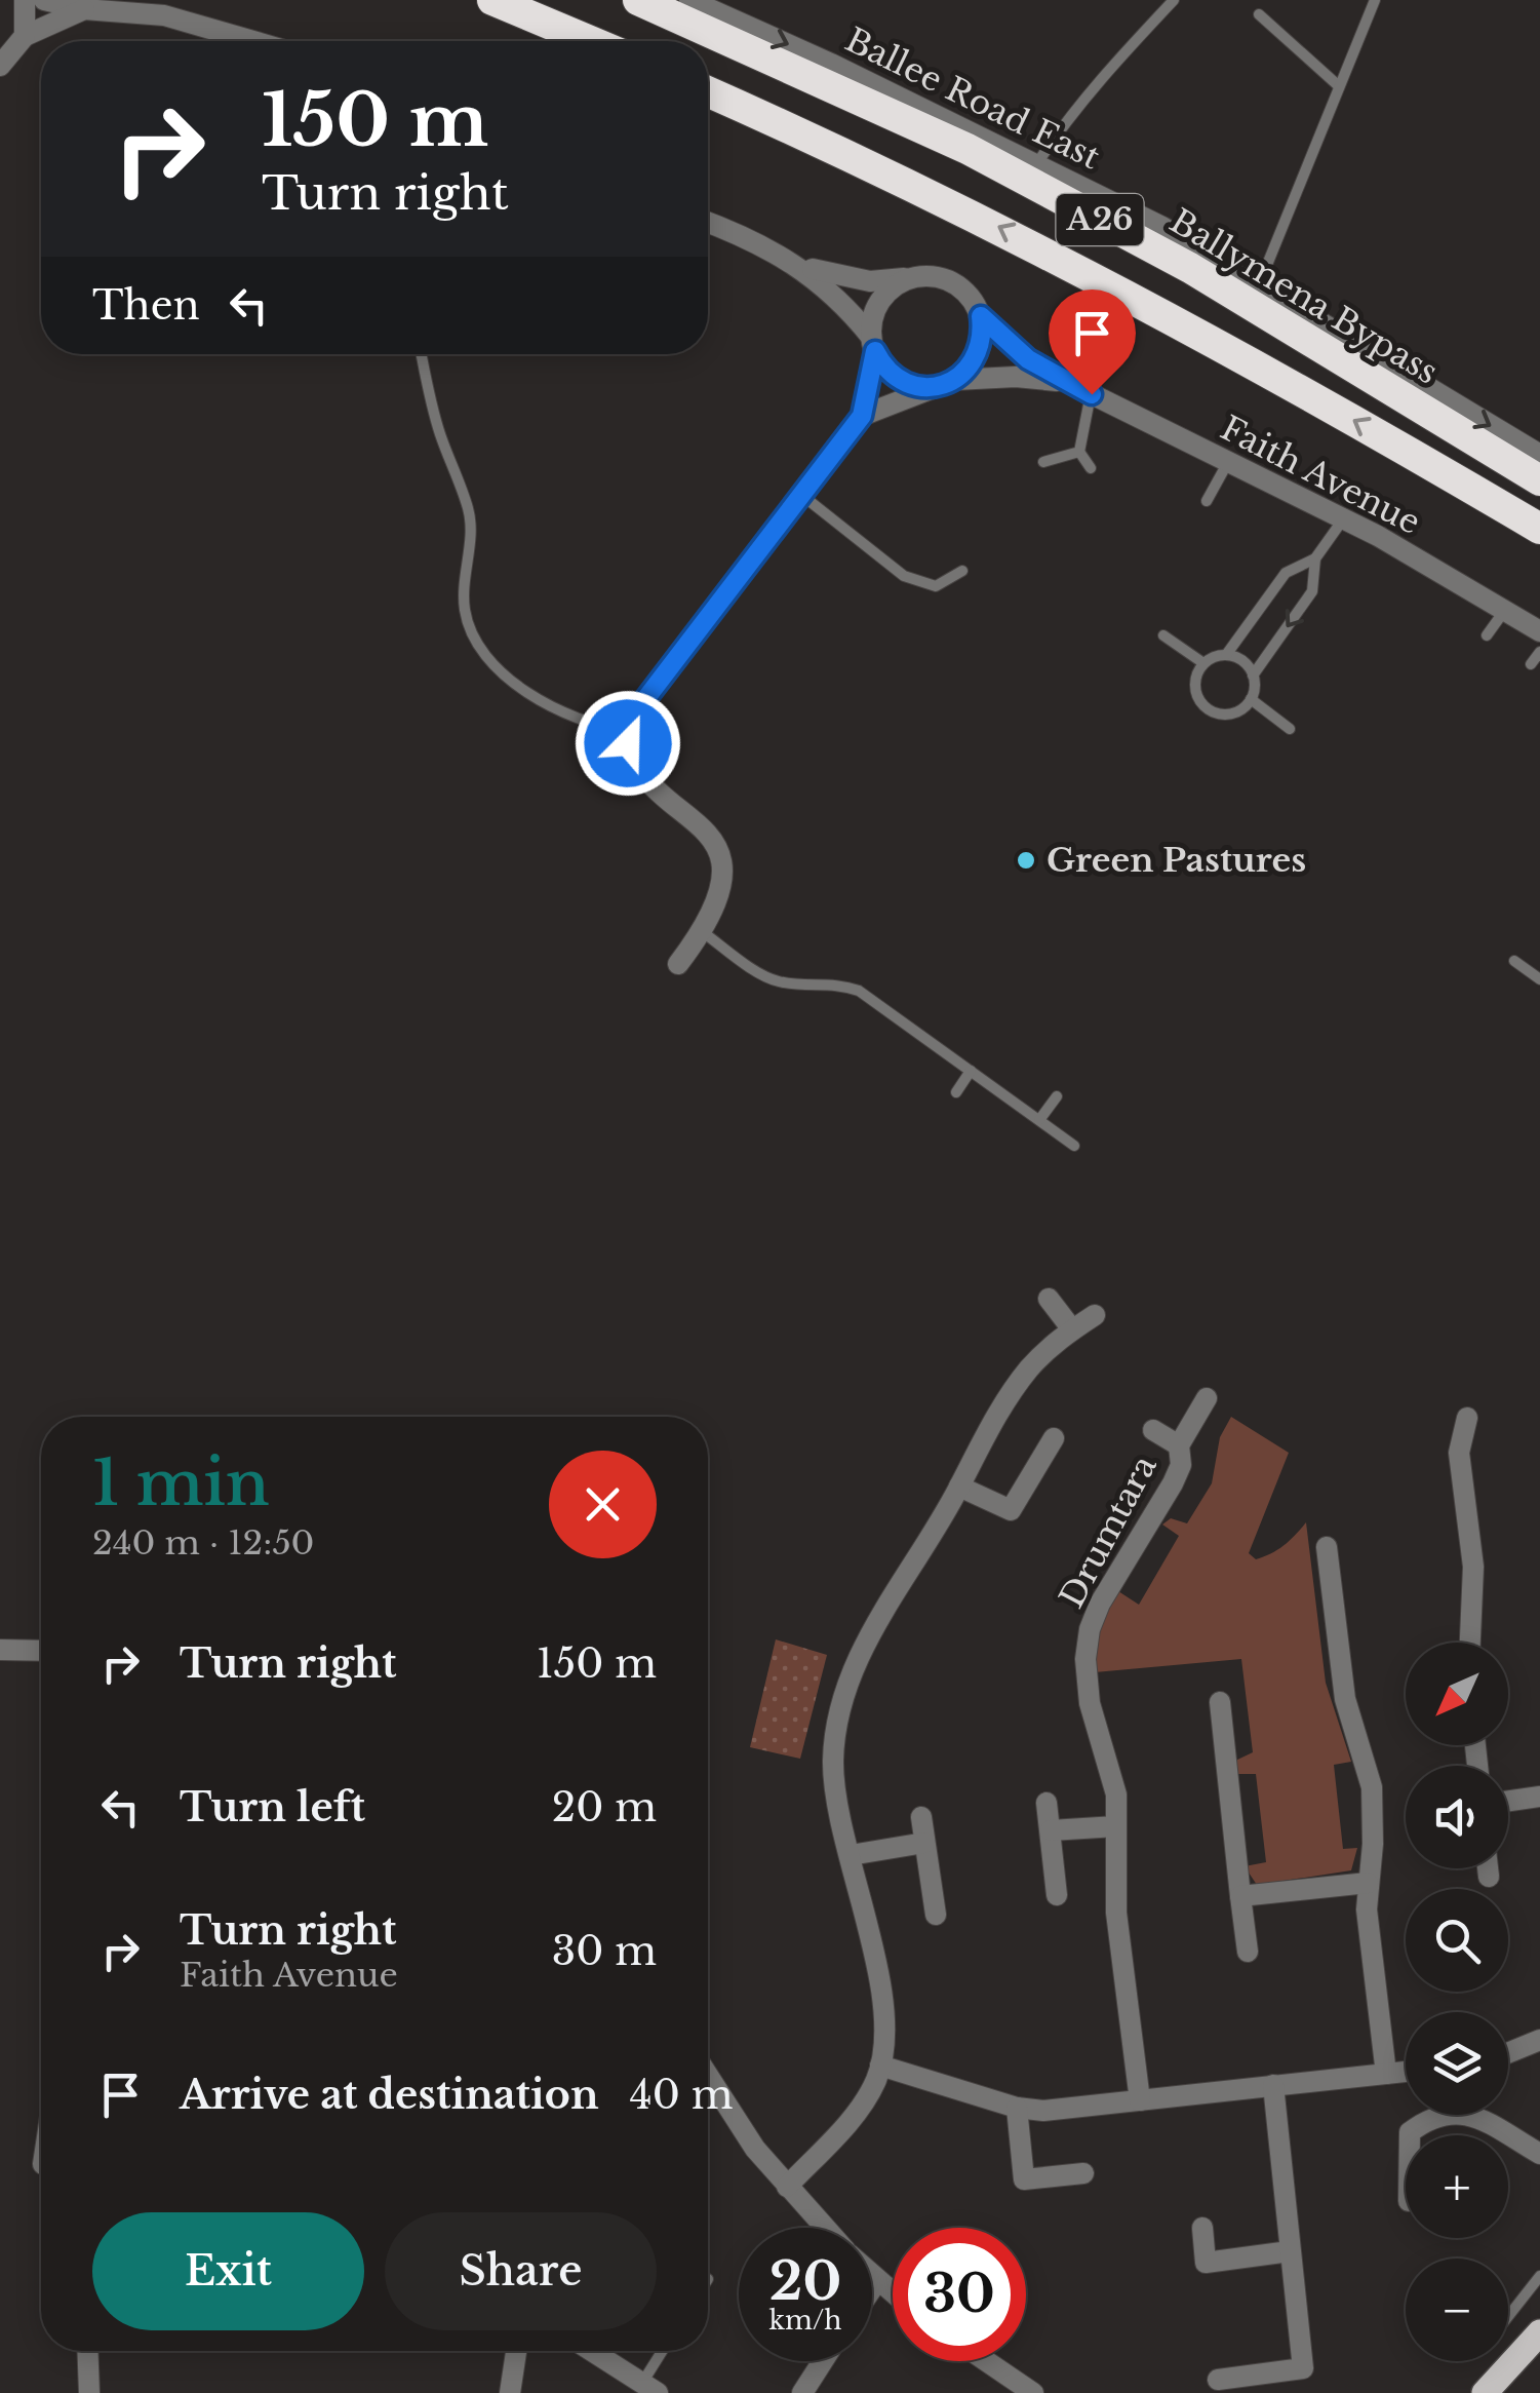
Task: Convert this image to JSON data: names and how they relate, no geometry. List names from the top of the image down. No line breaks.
{"streets":{"highway":["A26","Ballymena Bypass"],"street":["Ballee Road East","Faith Avenue","Drumtara"]},"one_way":["Ballee Road East"],"places":["Green Pastures"],"north":"bottom left","page":{"turn":["150 m","Turn right"],"then":"Then","heading":["1 min","240 m · 12:50"],"list":[{"name":"Turn right","value":"150 m"},{"name":"Turn left","value":"20 m"},{"name":"Turn right","note":"Faith Avenue","value":"30 m"},{"name":"Arrive at destination","value":"40 m"}],"map_buttons":["+","−"],"buttons":["Exit","Share"],"speed":"20 km/h","limit":"30"}}
